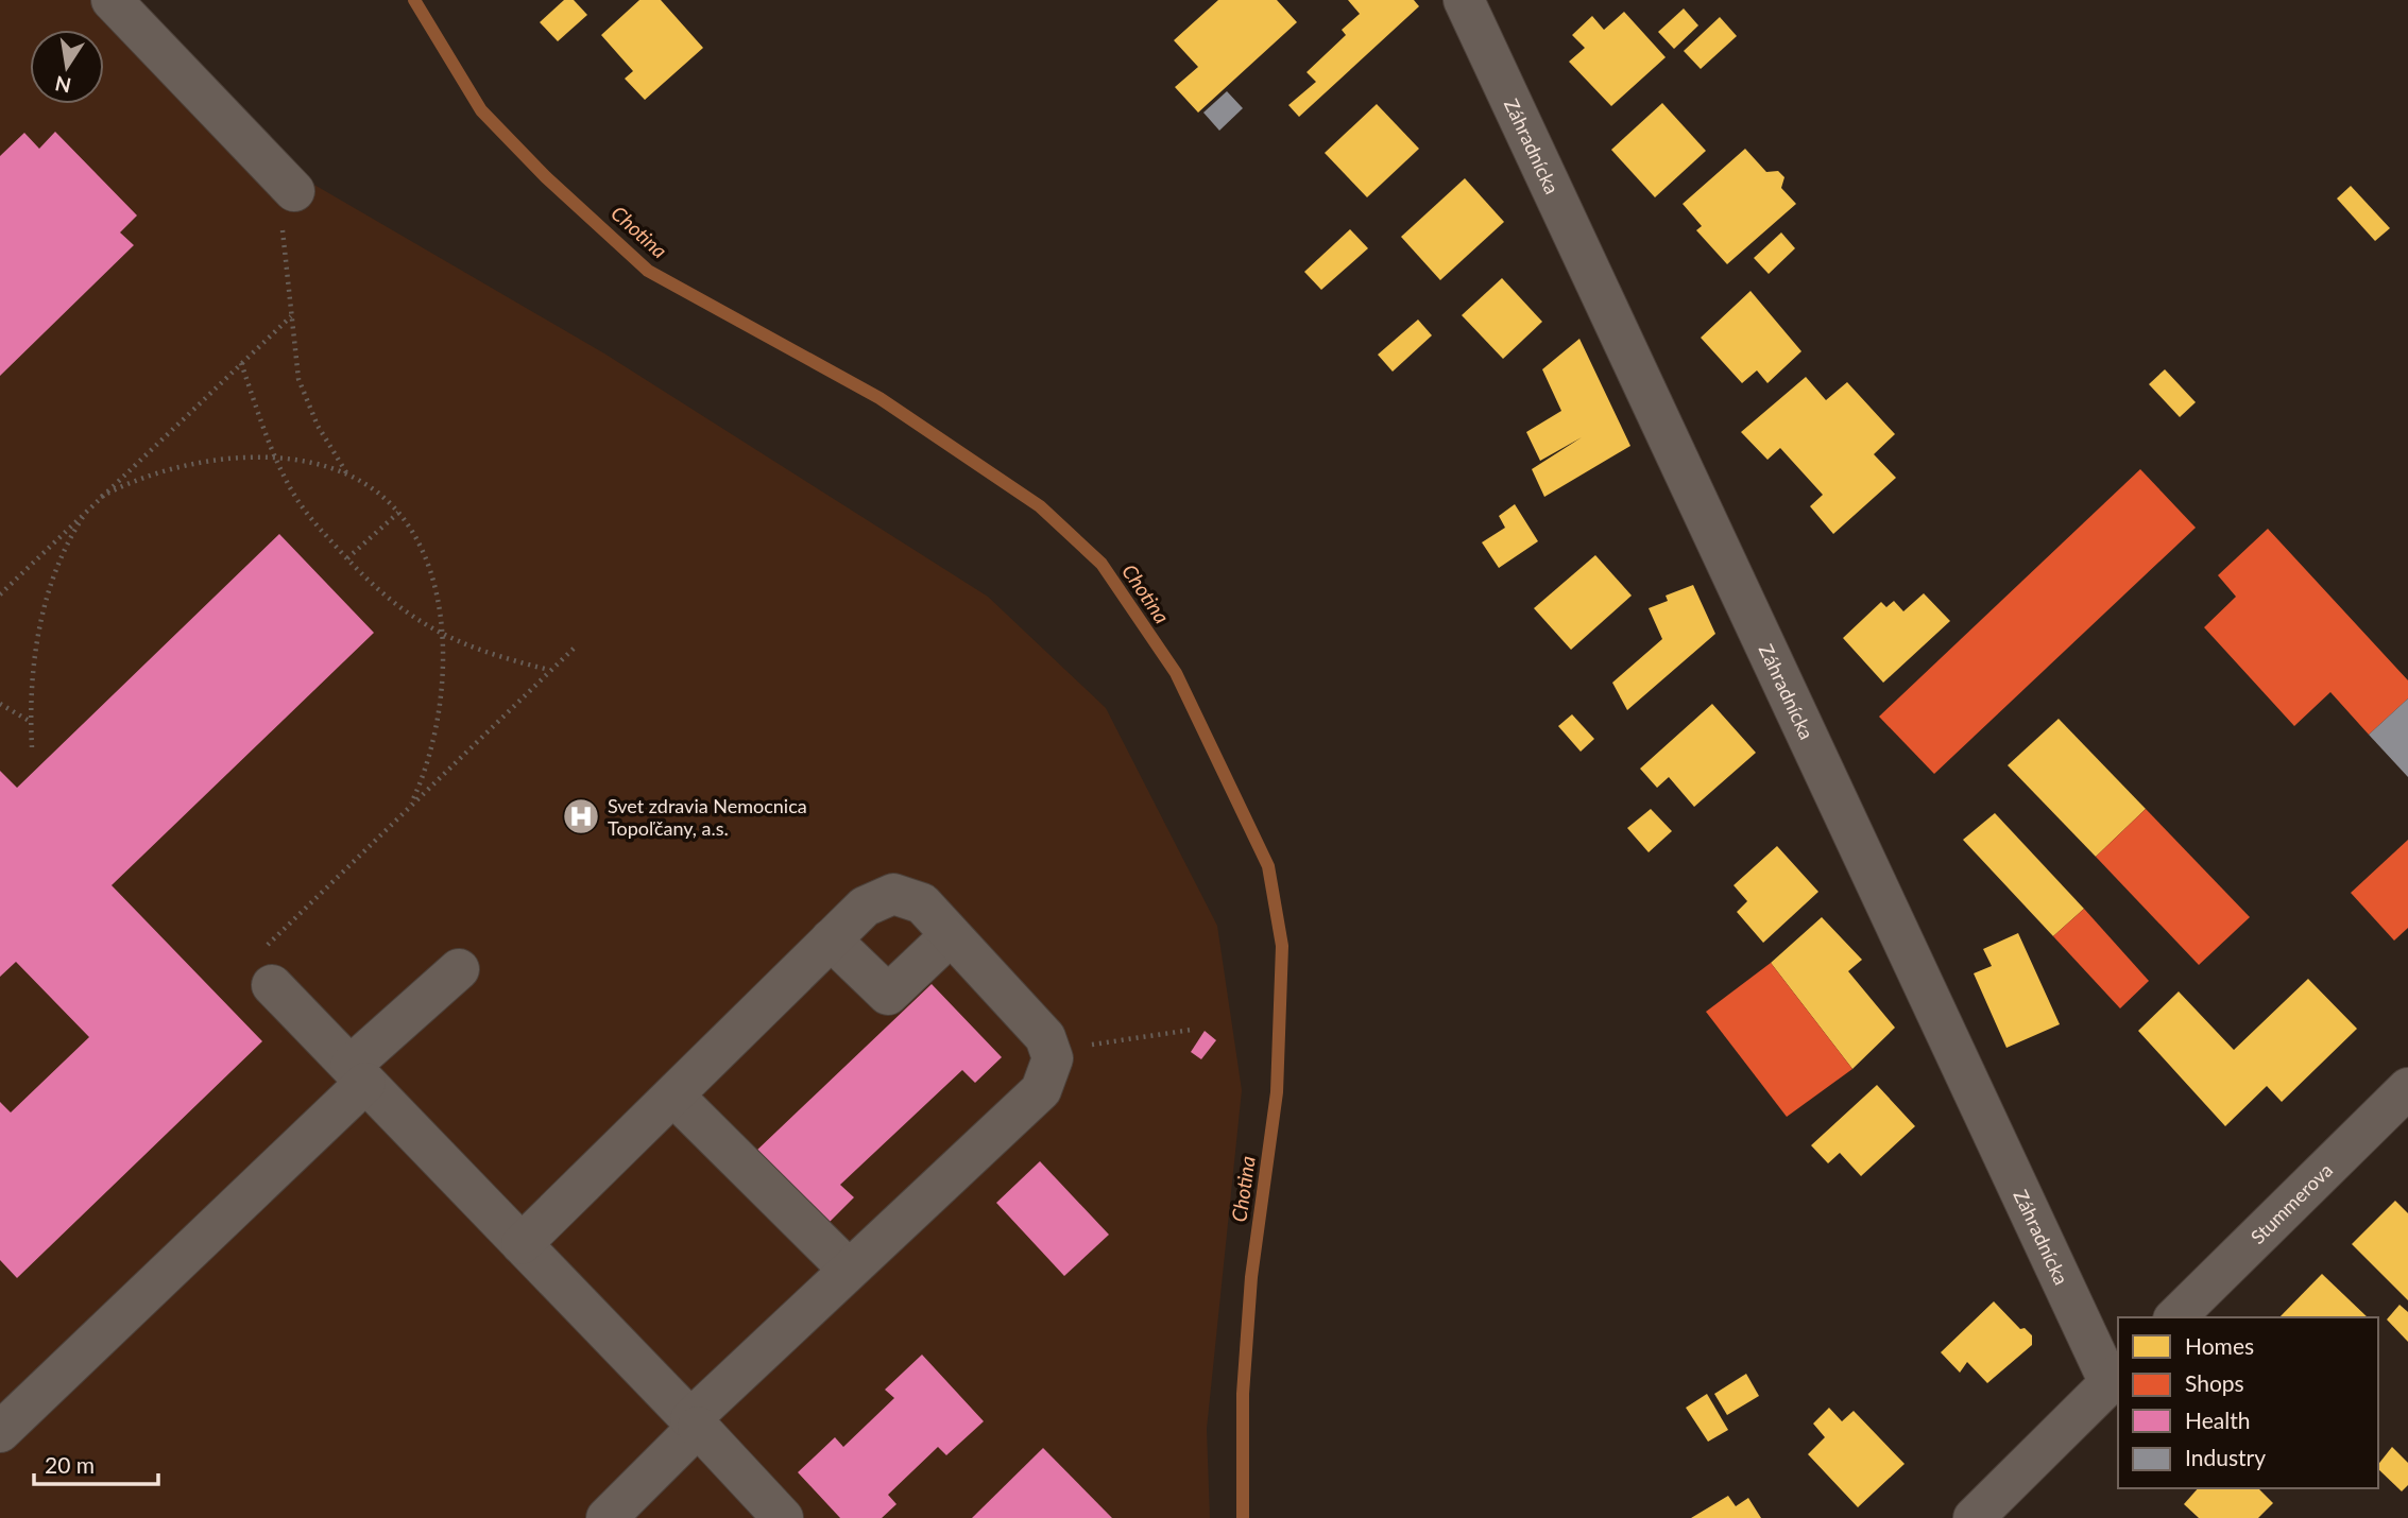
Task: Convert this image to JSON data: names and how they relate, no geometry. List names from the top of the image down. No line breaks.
{"streets":{"street":["Záhradnícka","Stummerova"]},"water":["Chotina"],"places":{"hospital":["Svet zdravia Nemocnica Topoľčany, a.s."]},"legend":["Homes","Shops","Health","Industry"],"scale_bar":"20 m","north":"bottom"}
